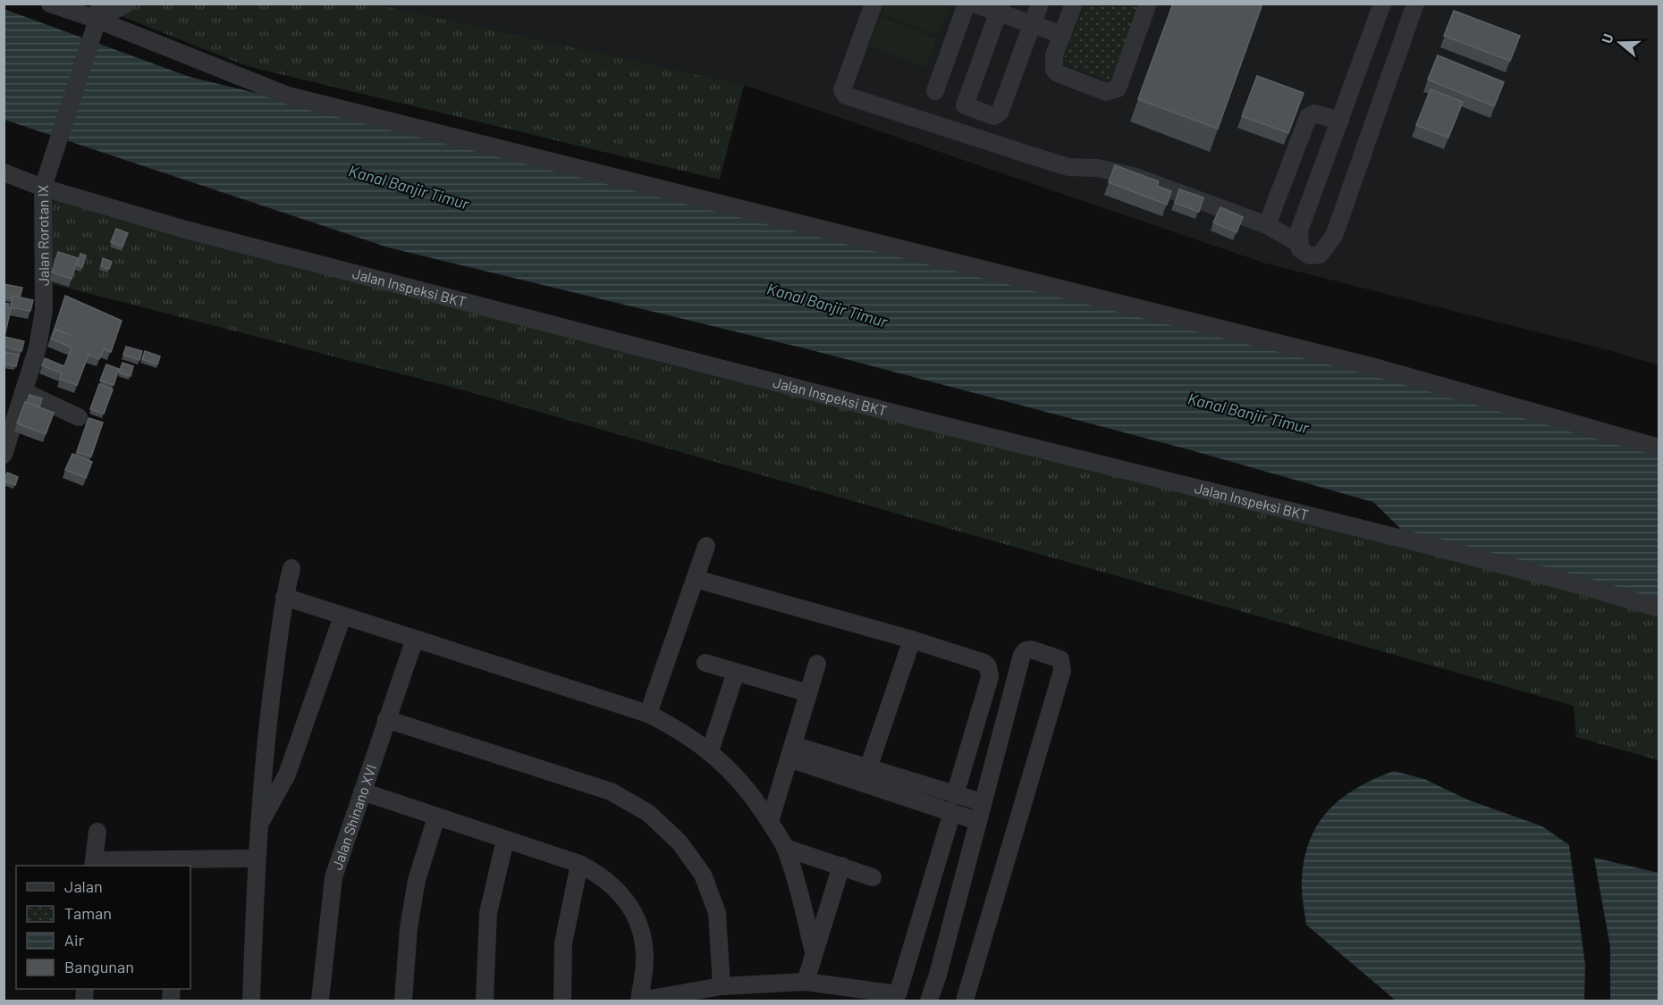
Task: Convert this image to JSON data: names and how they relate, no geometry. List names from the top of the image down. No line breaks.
{"streets":{"street":["Jalan Rorotan IX","Jalan Inspeksi BKT","Jalan Shinano XVI"]},"crossings":[["Jalan Rorotan IX","Jalan Inspeksi BKT"]],"water":["Kanal Banjir Timur"],"legend":["Jalan","Taman","Air","Bangunan"],"north":"left"}
